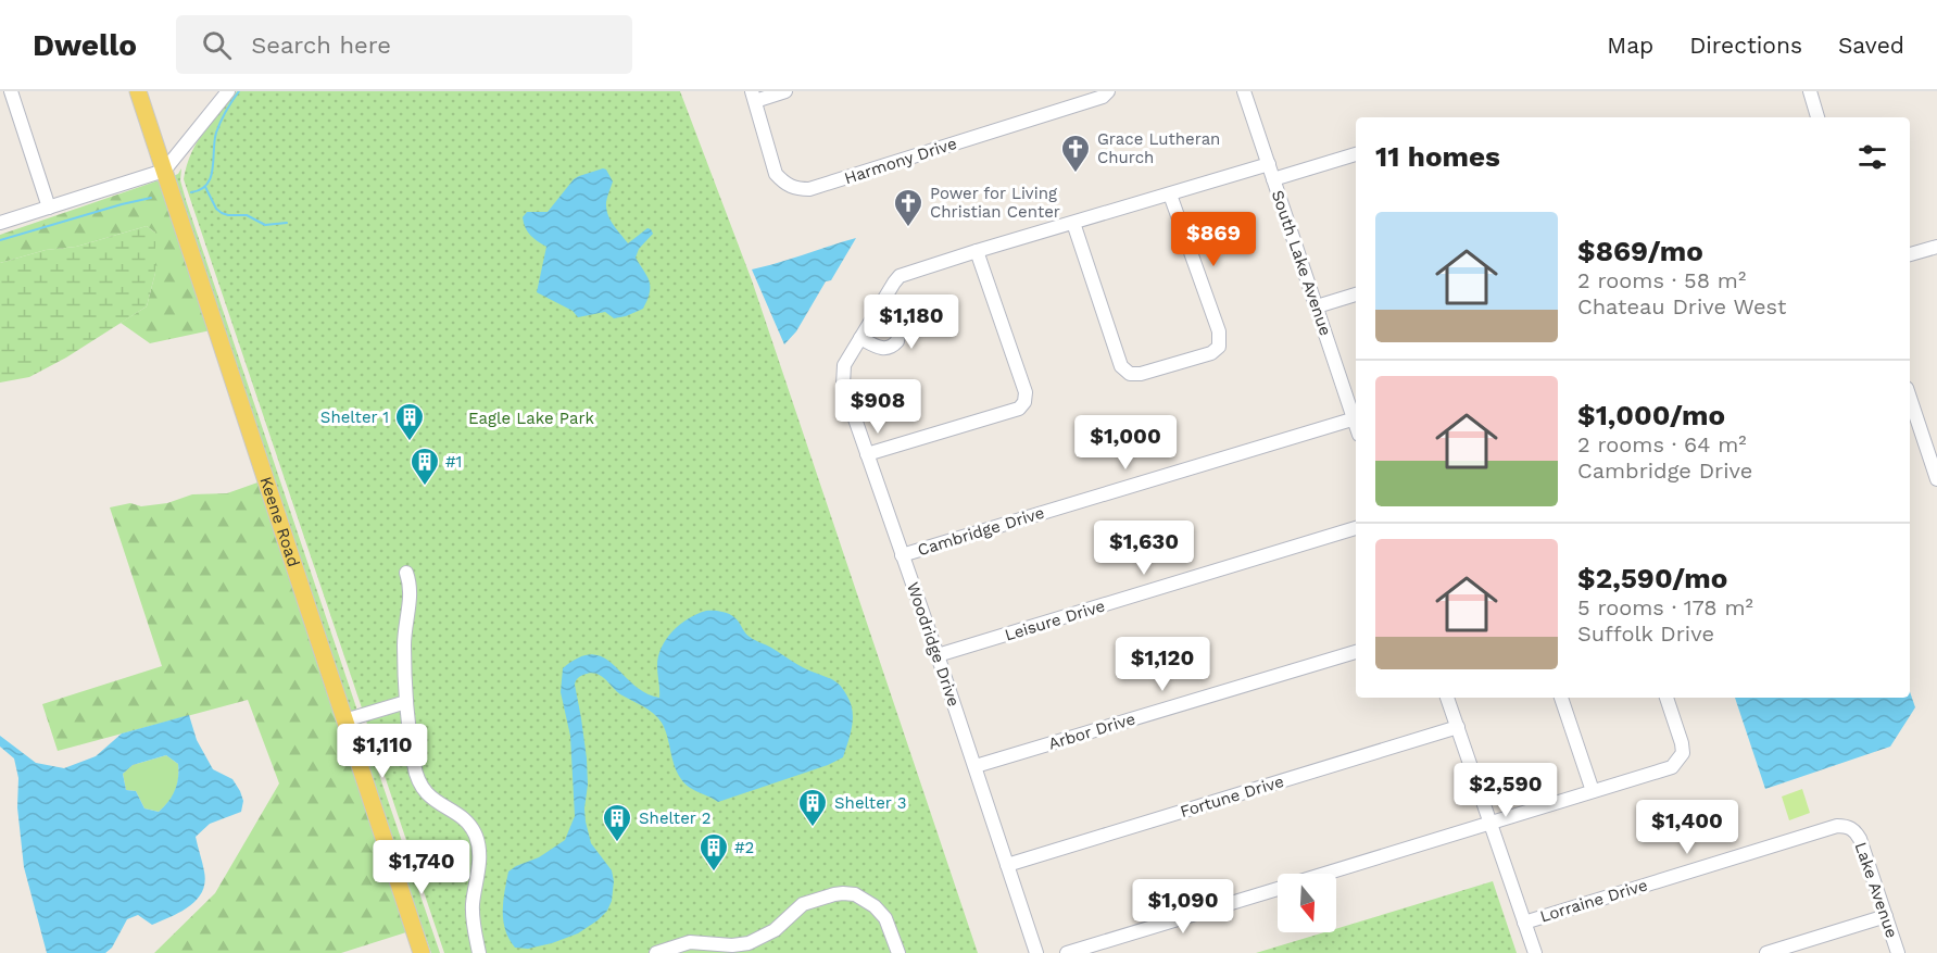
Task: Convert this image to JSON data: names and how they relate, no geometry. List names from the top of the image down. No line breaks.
{"streets":{"main road":["Keene Road"],"street":["Harmony Drive","South Lake Avenue","Cambridge Drive","Leisure Drive","Woodridge Drive","Arbor Drive","Fortune Drive","Lake Avenue","Lorraine Drive"]},"crossings":[["South Lake Avenue","Cambridge Drive"],["South Lake Avenue","Woodridge Drive"],["Cambridge Drive","Woodridge Drive"],["Leisure Drive","Woodridge Drive"],["Woodridge Drive","Arbor Drive"],["Woodridge Drive","Fortune Drive"],["Lake Avenue","Lorraine Drive"]],"parks":["Eagle Lake Park"],"places":{"church":["Grace Lutheran Church","Power for Living Christian Center"],"building":["Shelter 1","#1","Shelter 3","Shelter 2","#2"]},"north":"bottom","page":{"header":"Dwello","search":"Search here","nav":["Map","Directions","Saved"],"heading":"11 homes","list":[{"name":"$869/mo","note":"2 rooms · 58 m² · Chateau Drive West"},{"name":"$1,000/mo","note":"2 rooms · 64 m² · Cambridge Drive"},{"name":"$2,590/mo","note":"5 rooms · 178 m² · Suffolk Drive"}],"price":["$869","$1,180","$908","$1,000","$1,630","$1,120","$1,110","$2,590","$1,400","$1,740","$1,090"]}}
